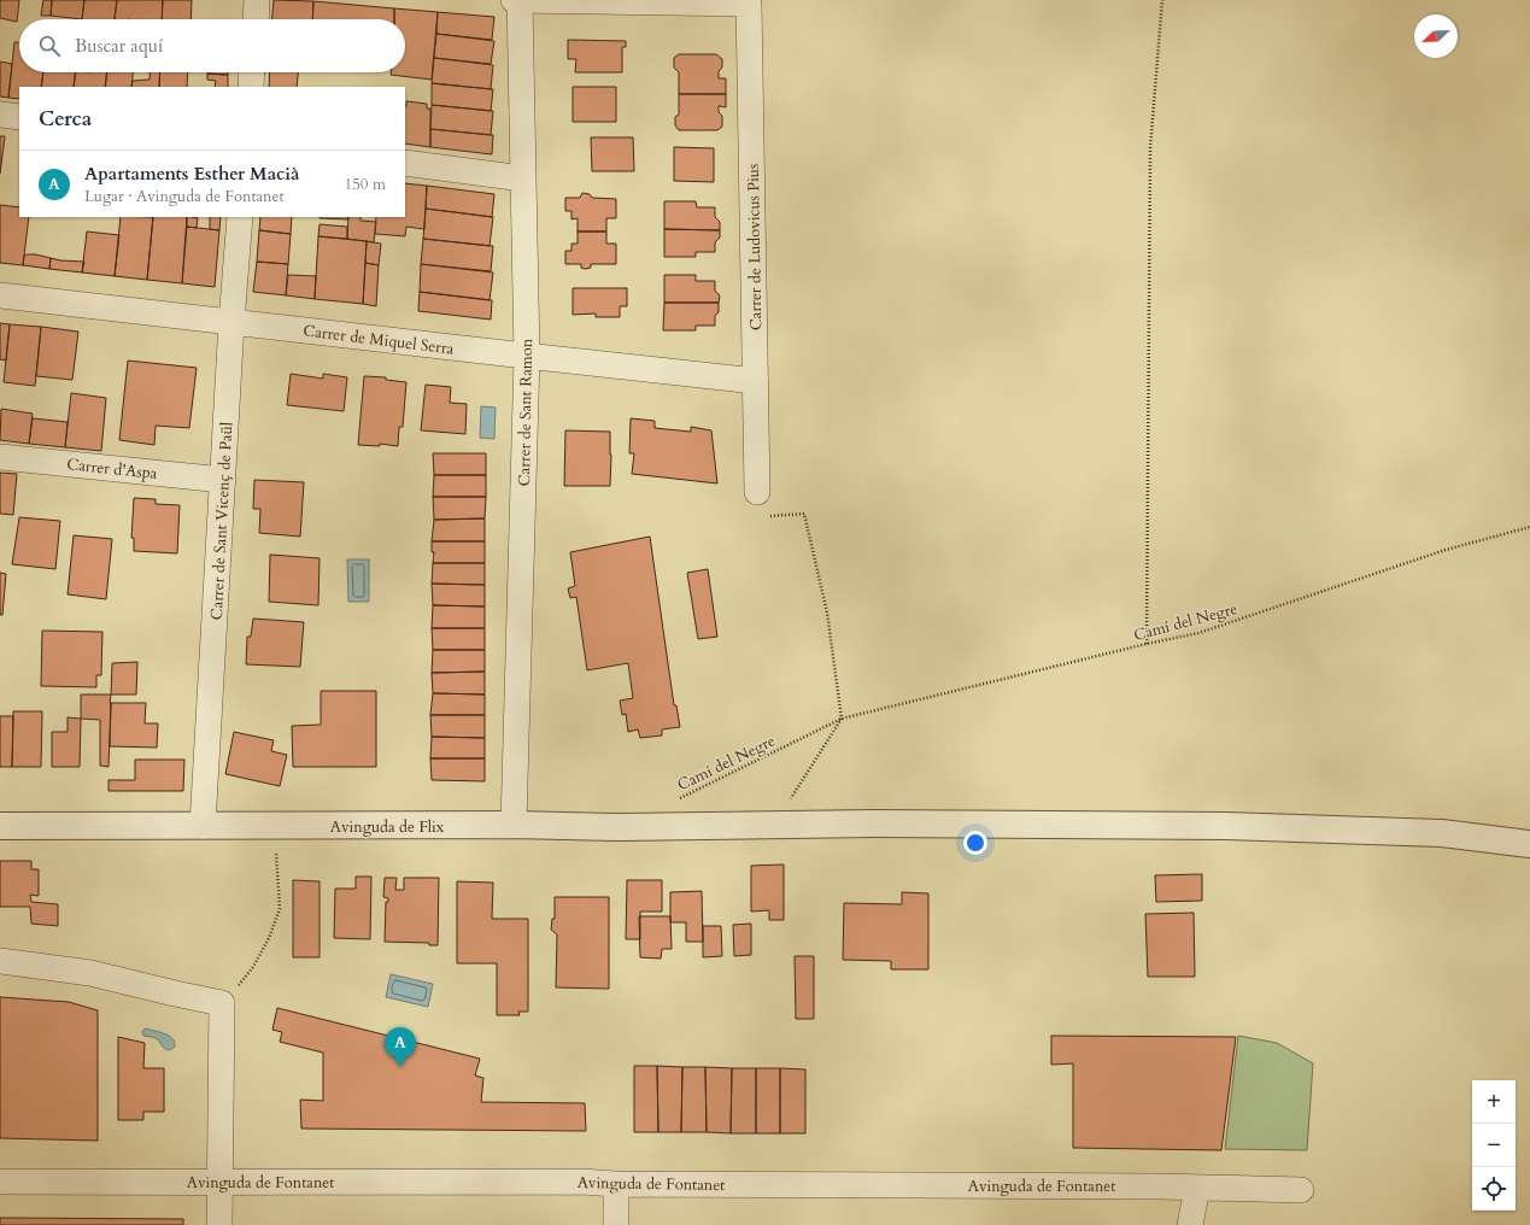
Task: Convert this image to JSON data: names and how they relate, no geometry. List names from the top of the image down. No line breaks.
{"streets":{"street":["Carrer de Ludovicus Pius","Carrer de Miquel Serra","Carrer de Sant Ramon","Carrer d'Aspa","Carrer de Sant Vicenç de Paül","Avinguda de Flix","Avinguda de Fontanet"],"path":["Camí del Negre"]},"crossings":[["Carrer de Ludovicus Pius","Carrer de Miquel Serra"],["Carrer de Miquel Serra","Carrer de Sant Ramon"],["Carrer de Miquel Serra","Carrer de Sant Vicenç de Paül"],["Carrer de Sant Ramon","Avinguda de Flix"],["Carrer d'Aspa","Carrer de Sant Vicenç de Paül"],["Carrer de Sant Vicenç de Paül","Avinguda de Flix"]],"north":"bottom left","page":{"search":"Buscar aquí","heading":"Cerca","list":[{"mark":"A","name":"Apartaments Esther Macià","note":"Lugar · Avinguda de Fontanet","value":"150 m"}],"pins":"A","map_buttons":["+","−"]}}
